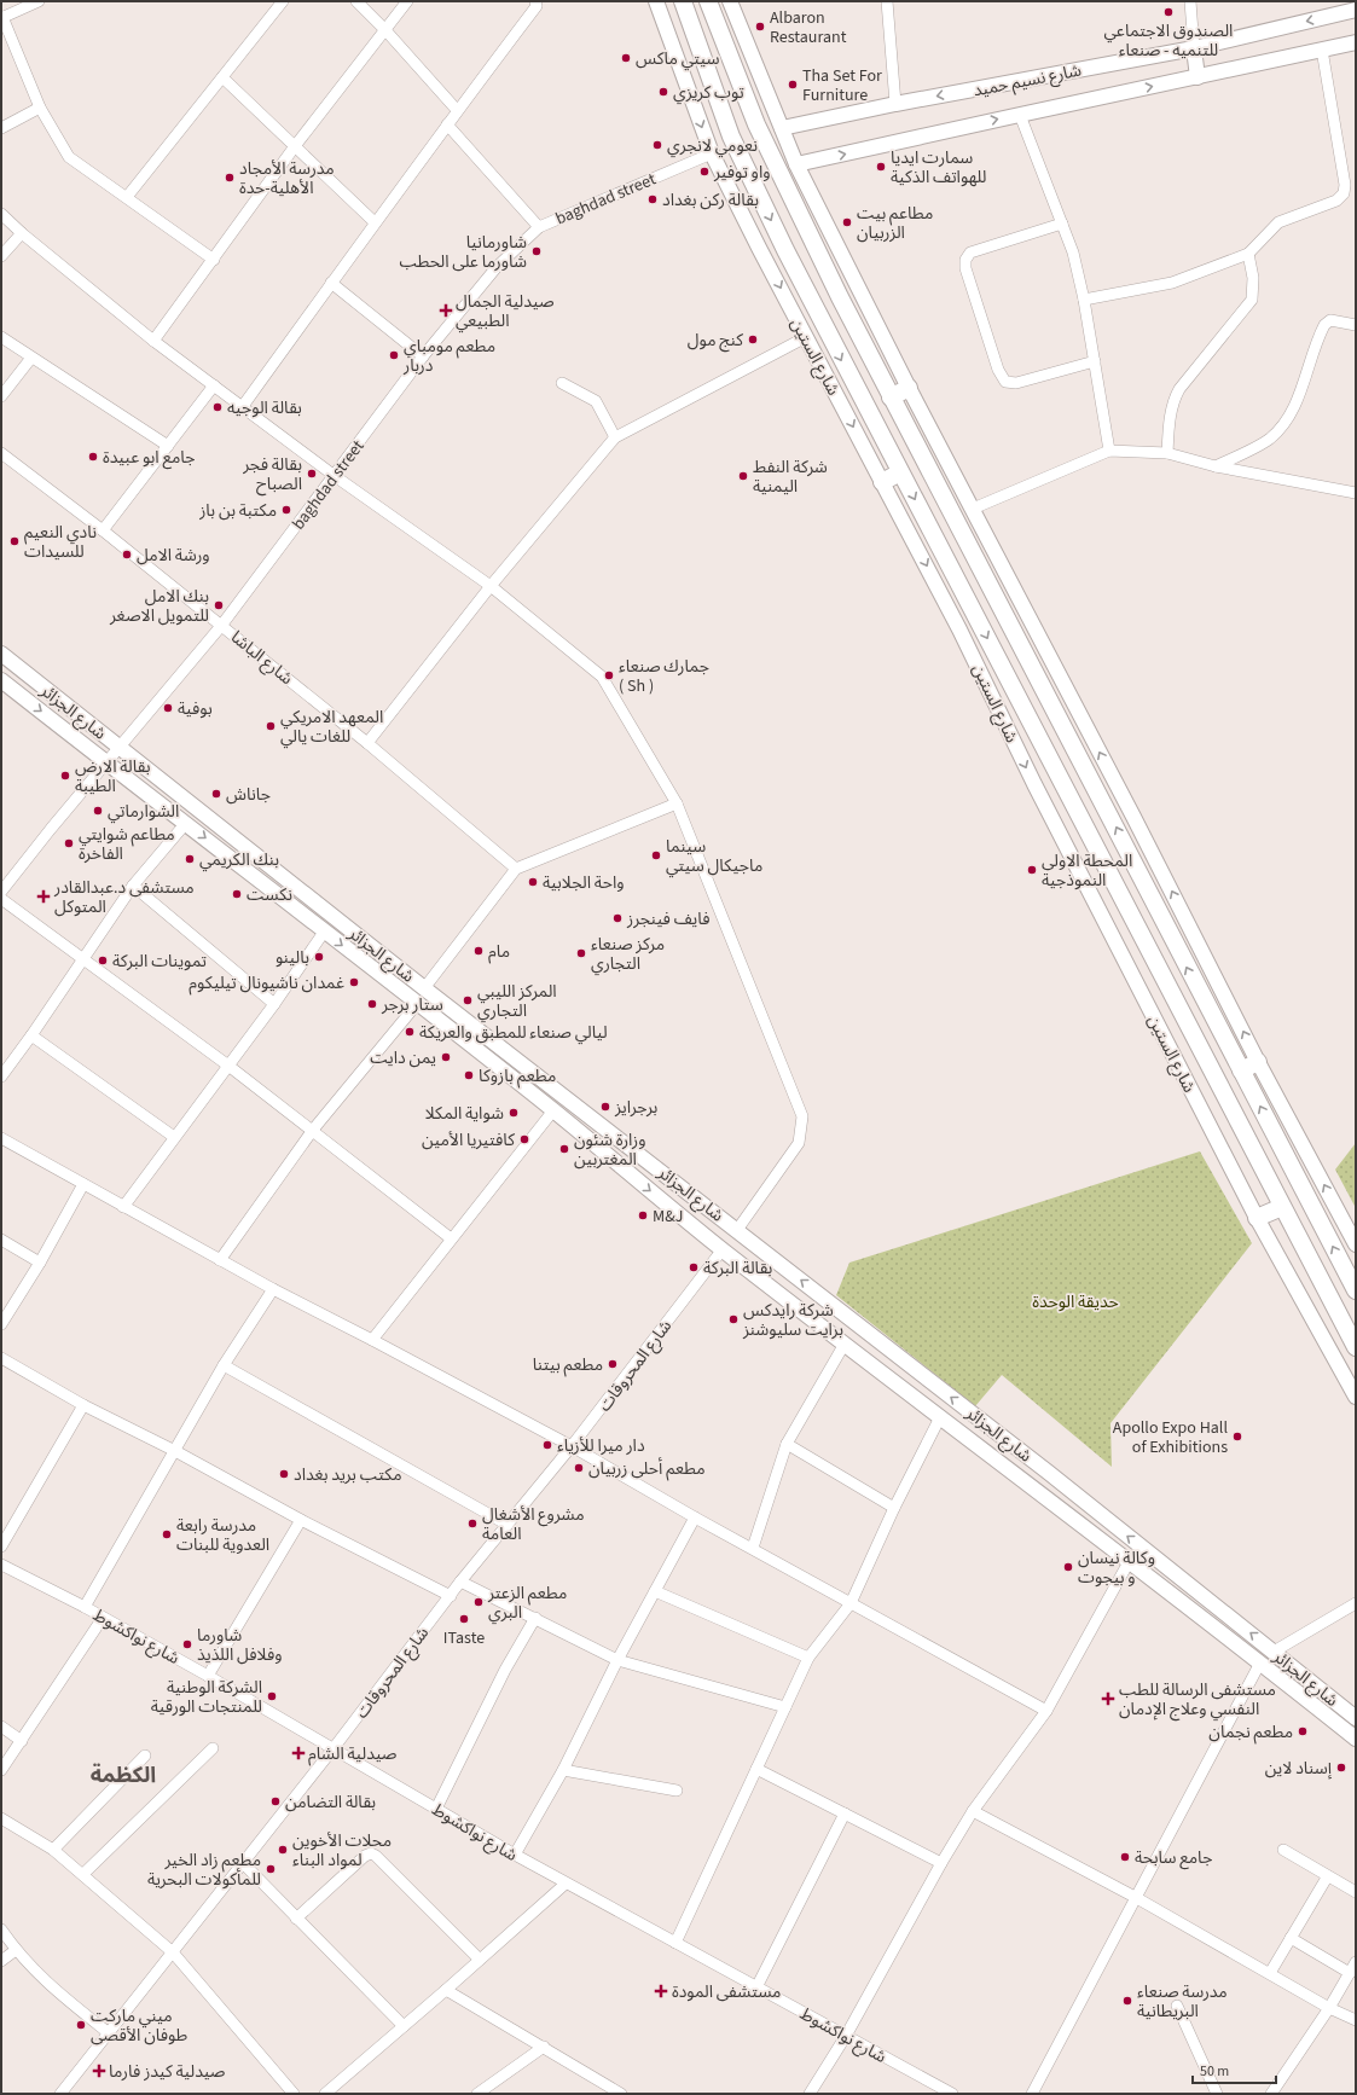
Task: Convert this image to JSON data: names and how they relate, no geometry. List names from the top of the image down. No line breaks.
{"streets":{"highway":["شارع الستين"],"main road":["شارع نسيم حميد","شارع الجزائر"],"street":["baghdad street","شارع الباشا","شارع المحروقات","شارع نواكشوط"]},"crossings":[["baghdad street","شارع الستين"],["baghdad street","شارع الباشا"],["baghdad street","شارع الجزائر"],["شارع الجزائر","شارع المحروقات"],["شارع المحروقات","شارع نواكشوط"]],"districts":["الكظمة"],"parks":["حديقة الوحدة"],"places":{"other":["الصندوق الاجتماعي للتنميه - صنعاء","Albaron Restaurant","سيتي ماكس","Tha Set For Furniture","توب كريزي","نعومي لانجري","سمارت ايديا للهواتف الذكية","واو توفير","مدرسة الأمجاد الأهلية-حدة","بقالة ركن بغداد","مطاعم بيت الزربيان","شاورمانيا شاورما على الحطب","كنج مول","مطعم مومباي دربار","بقالة الوجيه","جامع ابو عبيدة","بقالة فجر الصباح","شركة النفط اليمنية","مكتبة بن باز","نادي النعيم للسيدات","ورشة الامل","بنك الامل للتمويل الاصغر","جمارك صنعاء ( Sh )","بوفية","المعهد الامريكي للغات يالي","بقالة الارض الطيبة","جاناش","الشوارماتي","مطاعم شوايتي الفاخرة","سينما ماجيكال سيتي","بنك الكريمي","المحطة الاولى النموذجية","واحة الجلابية","نكست","فايف فينجرز","مام","مركز صنعاء التجاري","بالينو","تموينات البركة","غمدان ناشيونال تيليكوم","المركز الليبي التجاري","ستار برجر","ليالي صنعاء للمطبق والعريكة","يمن دايت","مطعم بازوكا","برجرايز","شواية المكلا","كافتيريا الأمين","وزارة شئون المغتربين","M&J","بقالة البركة","شركة رايدكس برايت سليوشنز","مطعم بيتنا","Apollo Expo Hall of Exhibitions","دار ميرا للأزياء","مطعم أحلى زربيان","مكتب بريد بغداد","مشروع الأشغال العامة","مدرسة رابعة العدوية للبنات","وكالة نيسان و بيجوت","مطعم الزعتر البري","ITaste","شاورما وفلافل اللذيذ","الشركة الوطنية للمنتجات الورقية","مطعم نجمان","إسناد لاين","بقالة التضامن","محلات الأخوين لمواد البناء","جامع سابحة","مطعم زاد الخير للمأكولات البحرية","مدرسة صنعاء البريطانية","ميني ماركت طوفان الأقصى"],"health":["صيدلية الجمال الطبيعي","مستشفى د.عبدالقادر المتوكل","مستشفى الرسالة للطب النفسي وعلاج الإدمان","صيدلية الشام","مستشفى المودة","صيدلية كيدز فارما"]},"scale_bar":"50 m"}
